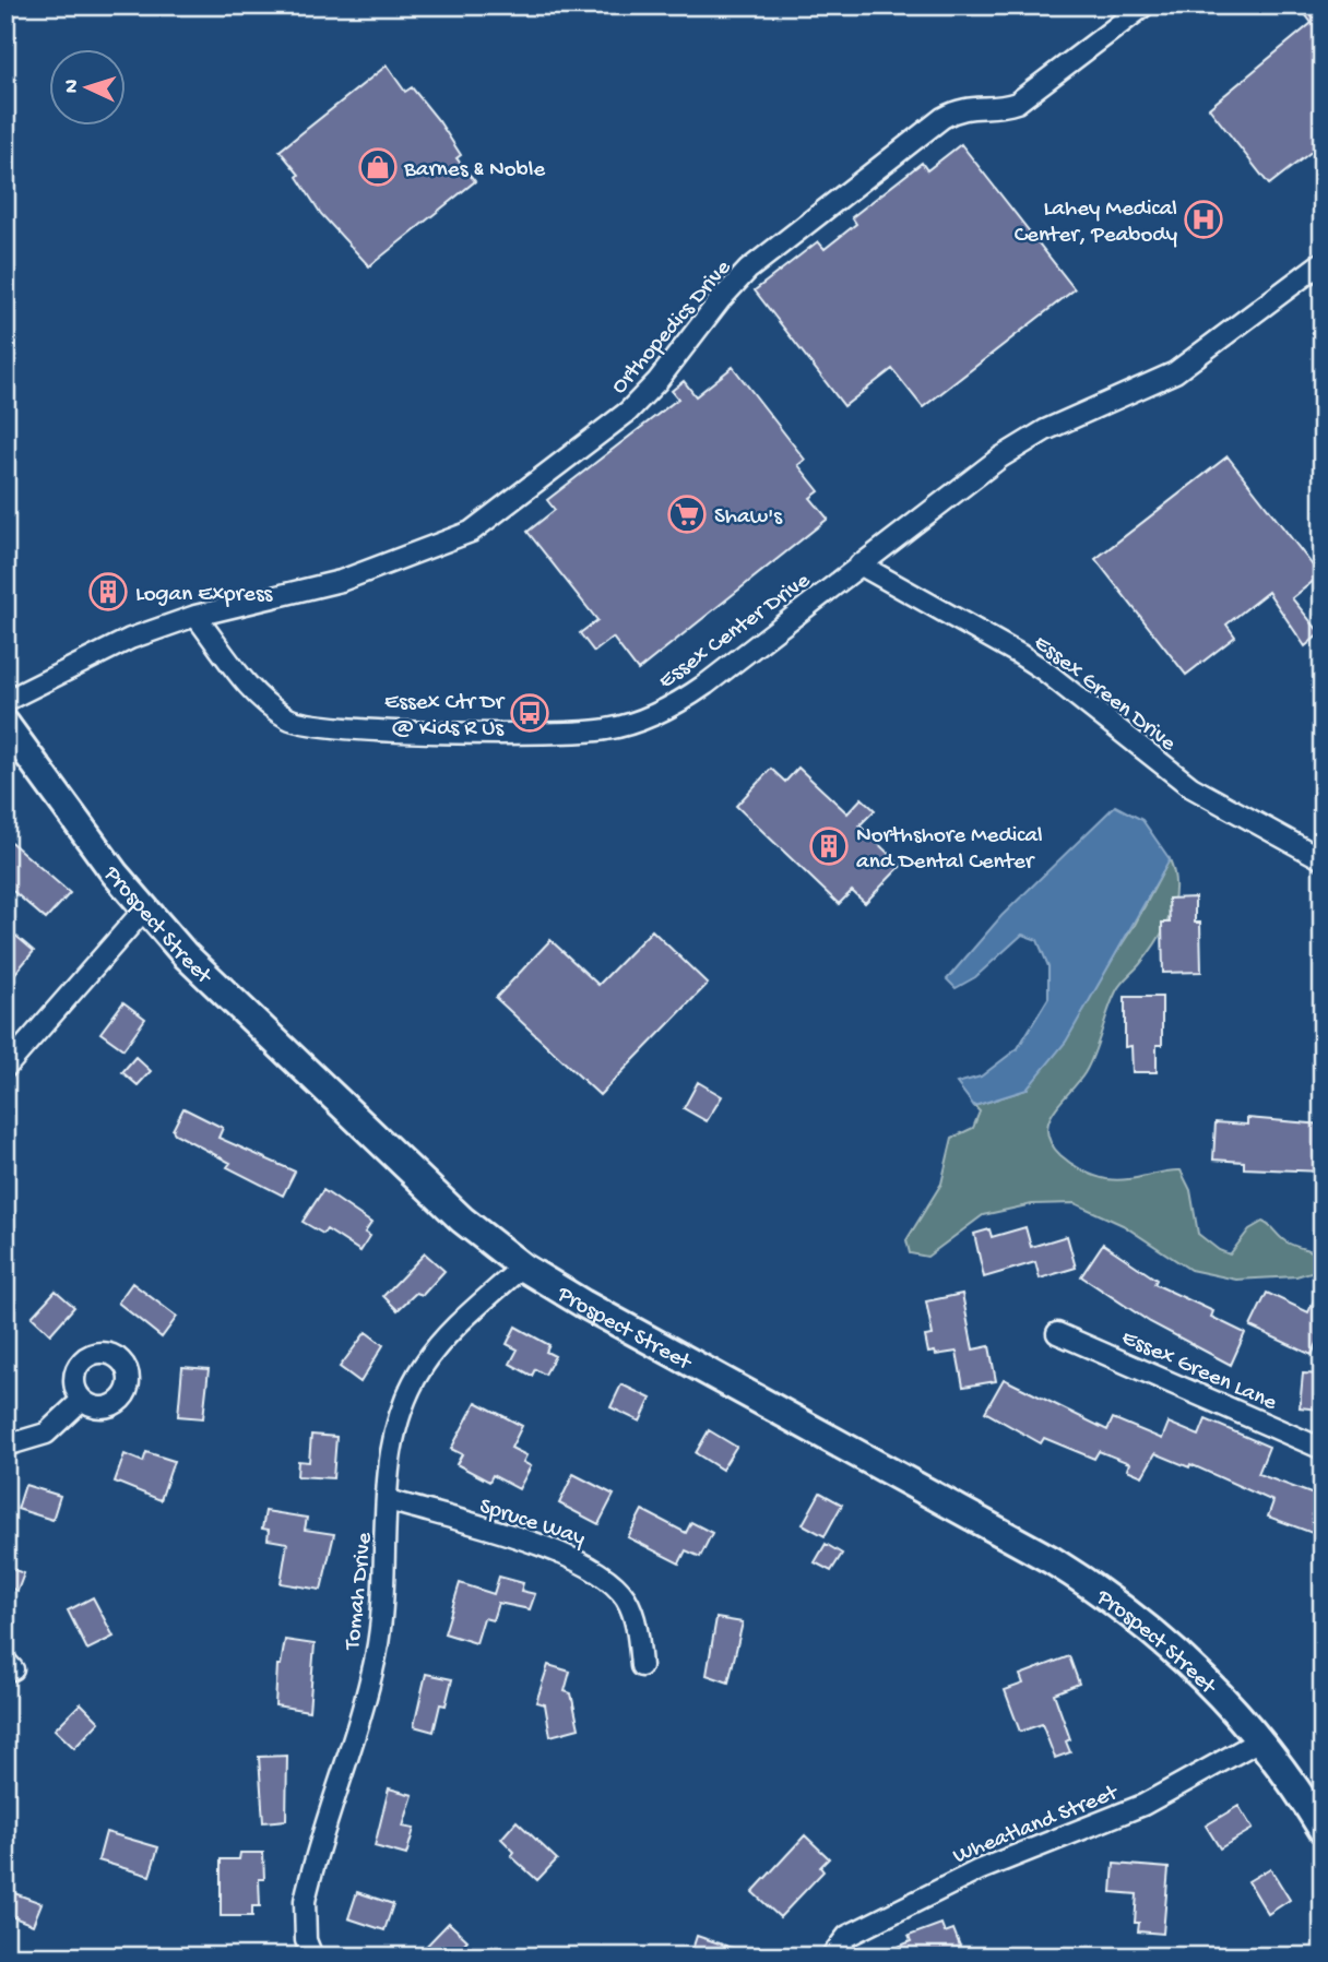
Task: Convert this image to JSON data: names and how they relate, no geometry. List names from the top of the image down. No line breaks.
{"streets":{"street":["Orthopedics Drive","Essex Center Drive","Essex Green Drive","Prospect Street","Essex Green Lane","Spruce Way","Tomah Drive","Wheatland Street"]},"crossings":[["Orthopedics Drive","Essex Center Drive"],["Essex Center Drive","Essex Green Drive"],["Prospect Street","Tomah Drive"],["Prospect Street","Wheatland Street"],["Spruce Way","Tomah Drive"]],"places":{"shop":["Barnes & Noble"],"hospital":["Lahey Medical Center, Peabody"],"supermarket":["Shaw's"],"building":["Logan Express","Northshore Medical and Dental Center"],"bus stop":["Essex Ctr Dr @ Kids R Us"]},"north":"left"}
